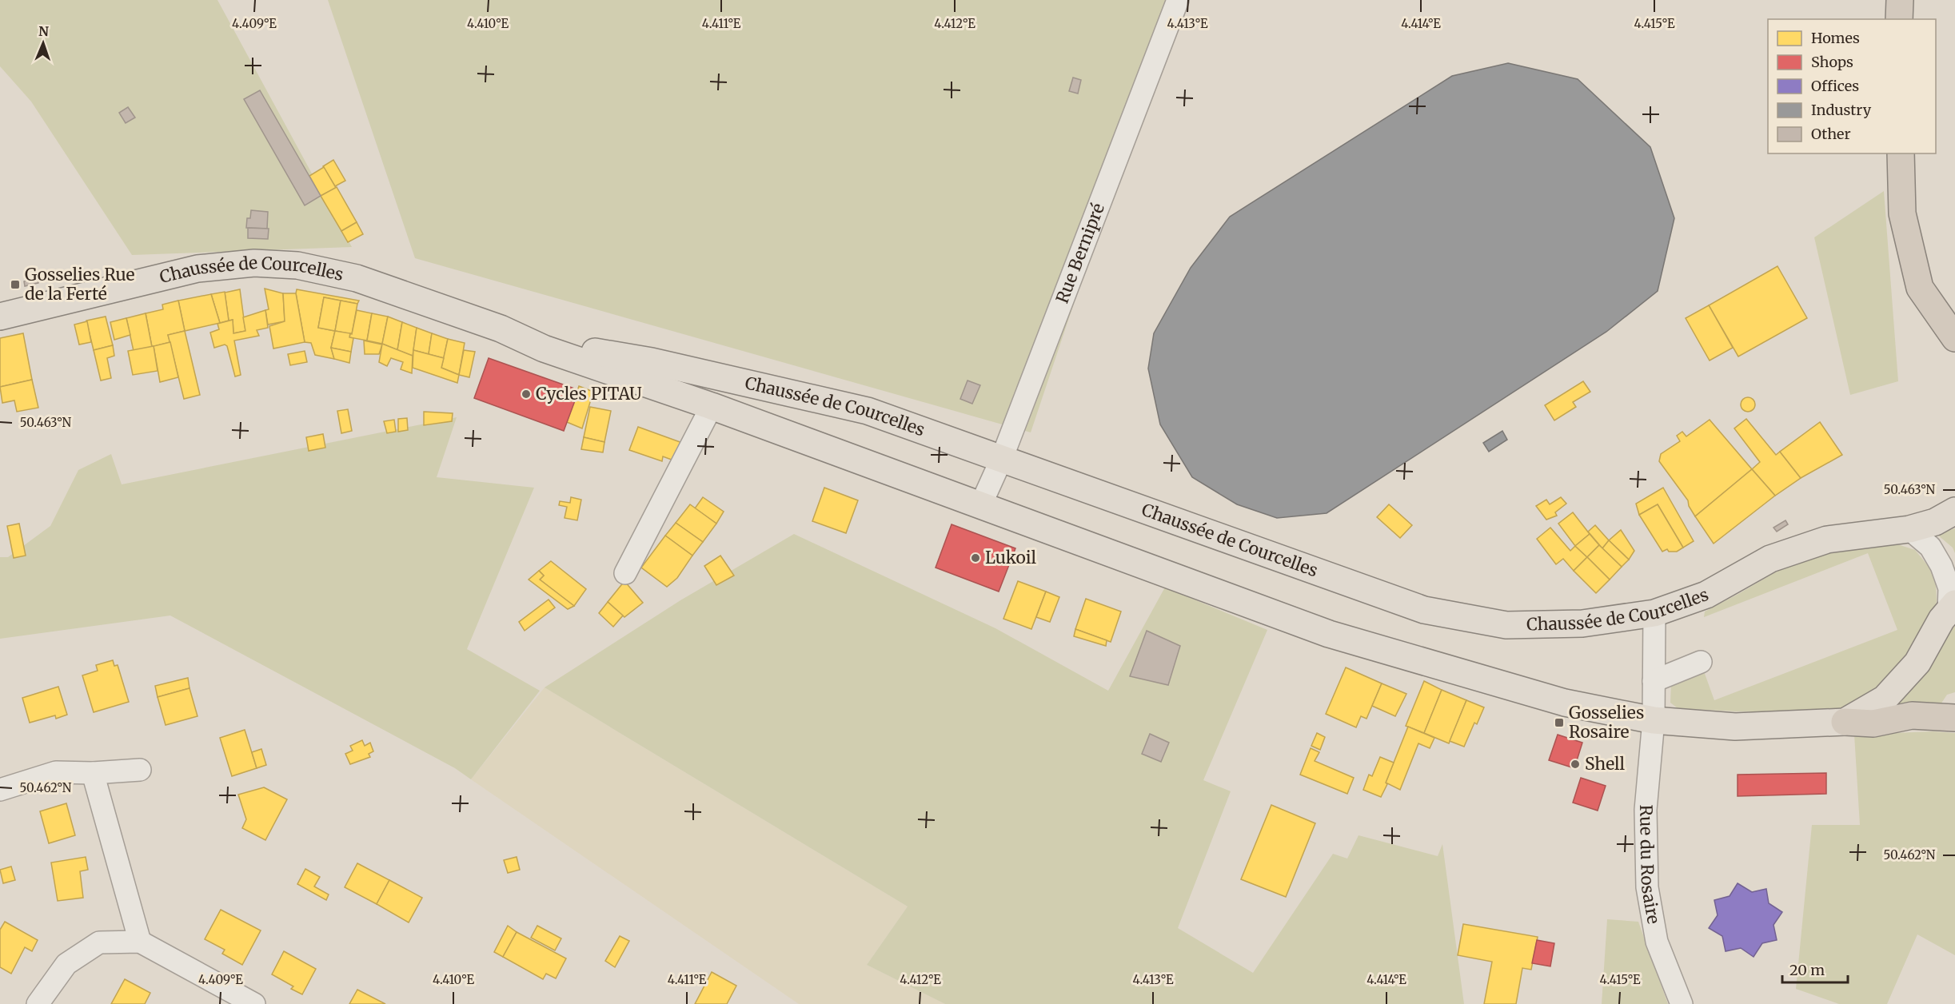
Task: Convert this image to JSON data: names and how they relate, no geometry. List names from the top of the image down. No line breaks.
{"streets":{"main road":["Chaussée de Courcelles"],"street":["Rue Bernipré","Rue du Rosaire"]},"crossings":[["Rue Bernipré","Chaussée de Courcelles"],["Chaussée de Courcelles","Rue du Rosaire"]],"places":{"transit":["Gosselies Rue de la Ferté","Gosselies Rosaire"],"other":["Cycles PITAU","Lukoil","Shell"]},"legend":["Homes","Shops","Offices","Industry","Other"],"scale_bar":"20 m","north":"top","coordinates":["4.409°E","4.410°E","4.411°E","4.412°E","4.413°E","4.414°E","4.415°E","50.463°N","50.462°N"]}
